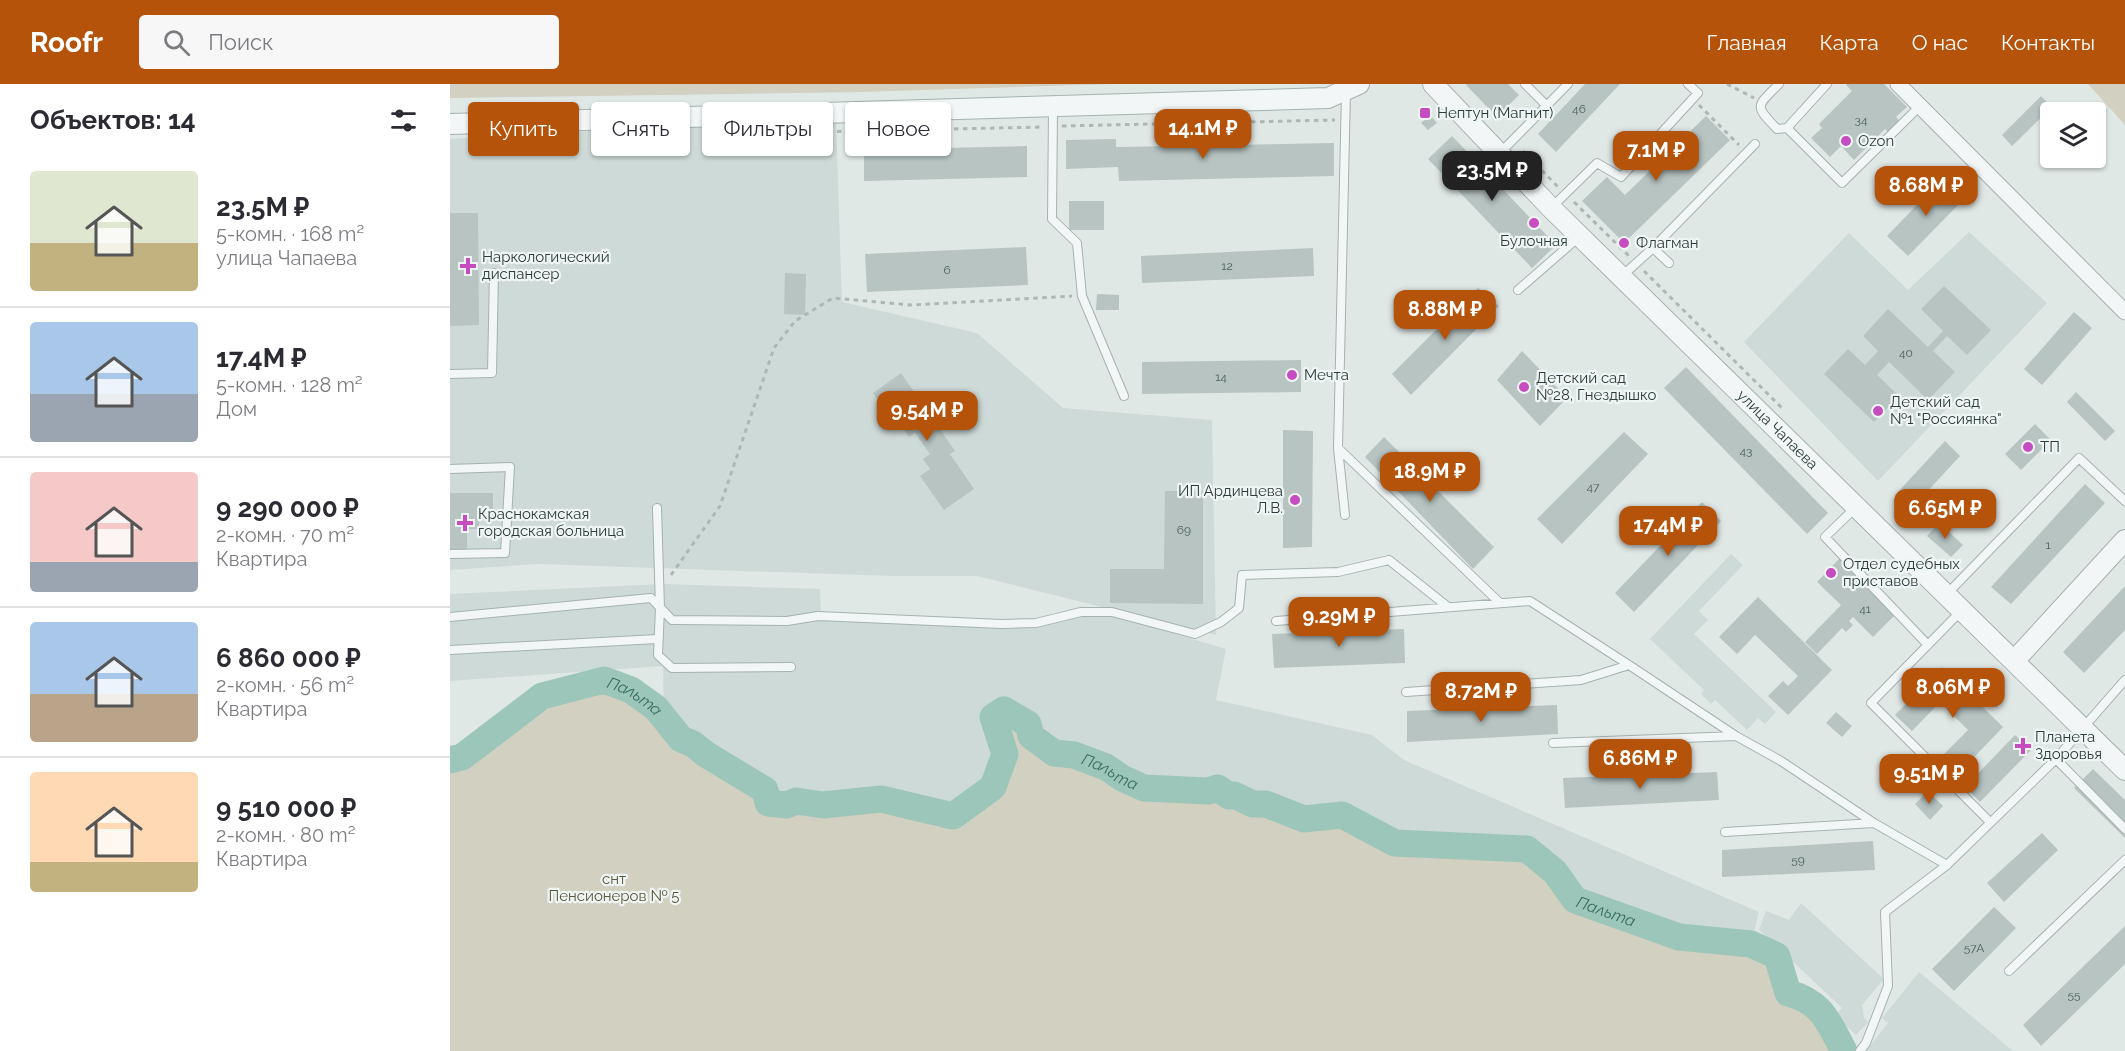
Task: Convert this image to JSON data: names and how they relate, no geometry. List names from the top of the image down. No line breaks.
{"streets":{"street":["улица Чапаева"]},"water":["Пальта"],"parks":["снт Пенсионеров № 5"],"places":{"transit":["Нептун (Магнит)"],"other":["Ozon","Булочная","Флагман","Мечта","Детский сад №28, Гнездышко","Детский сад №1 \"Россиянка\"","ТП","ИП Ардинцева Л.В.","Отдел судебных приставов"],"health":["Наркологический диспансер","Краснокамская городская больница","Планета Здоровья"]},"house_numbers":["46","34","12","6","40","14","43","47","69","1","41","59","57А","55"],"page":{"header":"Roofr","search":"Поиск","nav":["Главная","Карта","О нас","Контакты"],"heading":"Объектов: 14","chip":["Купить","Снять","Фильтры","Новое"],"price":["14.1M ₽","7.1M ₽","23.5M ₽","8.68M ₽","8.88M ₽","9.54M ₽","18.9M ₽","6.65M ₽","17.4M ₽","9.29M ₽","8.06M ₽","8.72M ₽","6.86M ₽","9.51M ₽"],"list":[{"name":"23.5M ₽","note":"5-комн. · 168 m² · улица Чапаева"},{"name":"17.4M ₽","note":"5-комн. · 128 m² · Дом"},{"name":"9 290 000 ₽","note":"2-комн. · 70 m² · Квартира"},{"name":"6 860 000 ₽","note":"2-комн. · 56 m² · Квартира"},{"name":"9 510 000 ₽","note":"2-комн. · 80 m² · Квартира"}]}}
